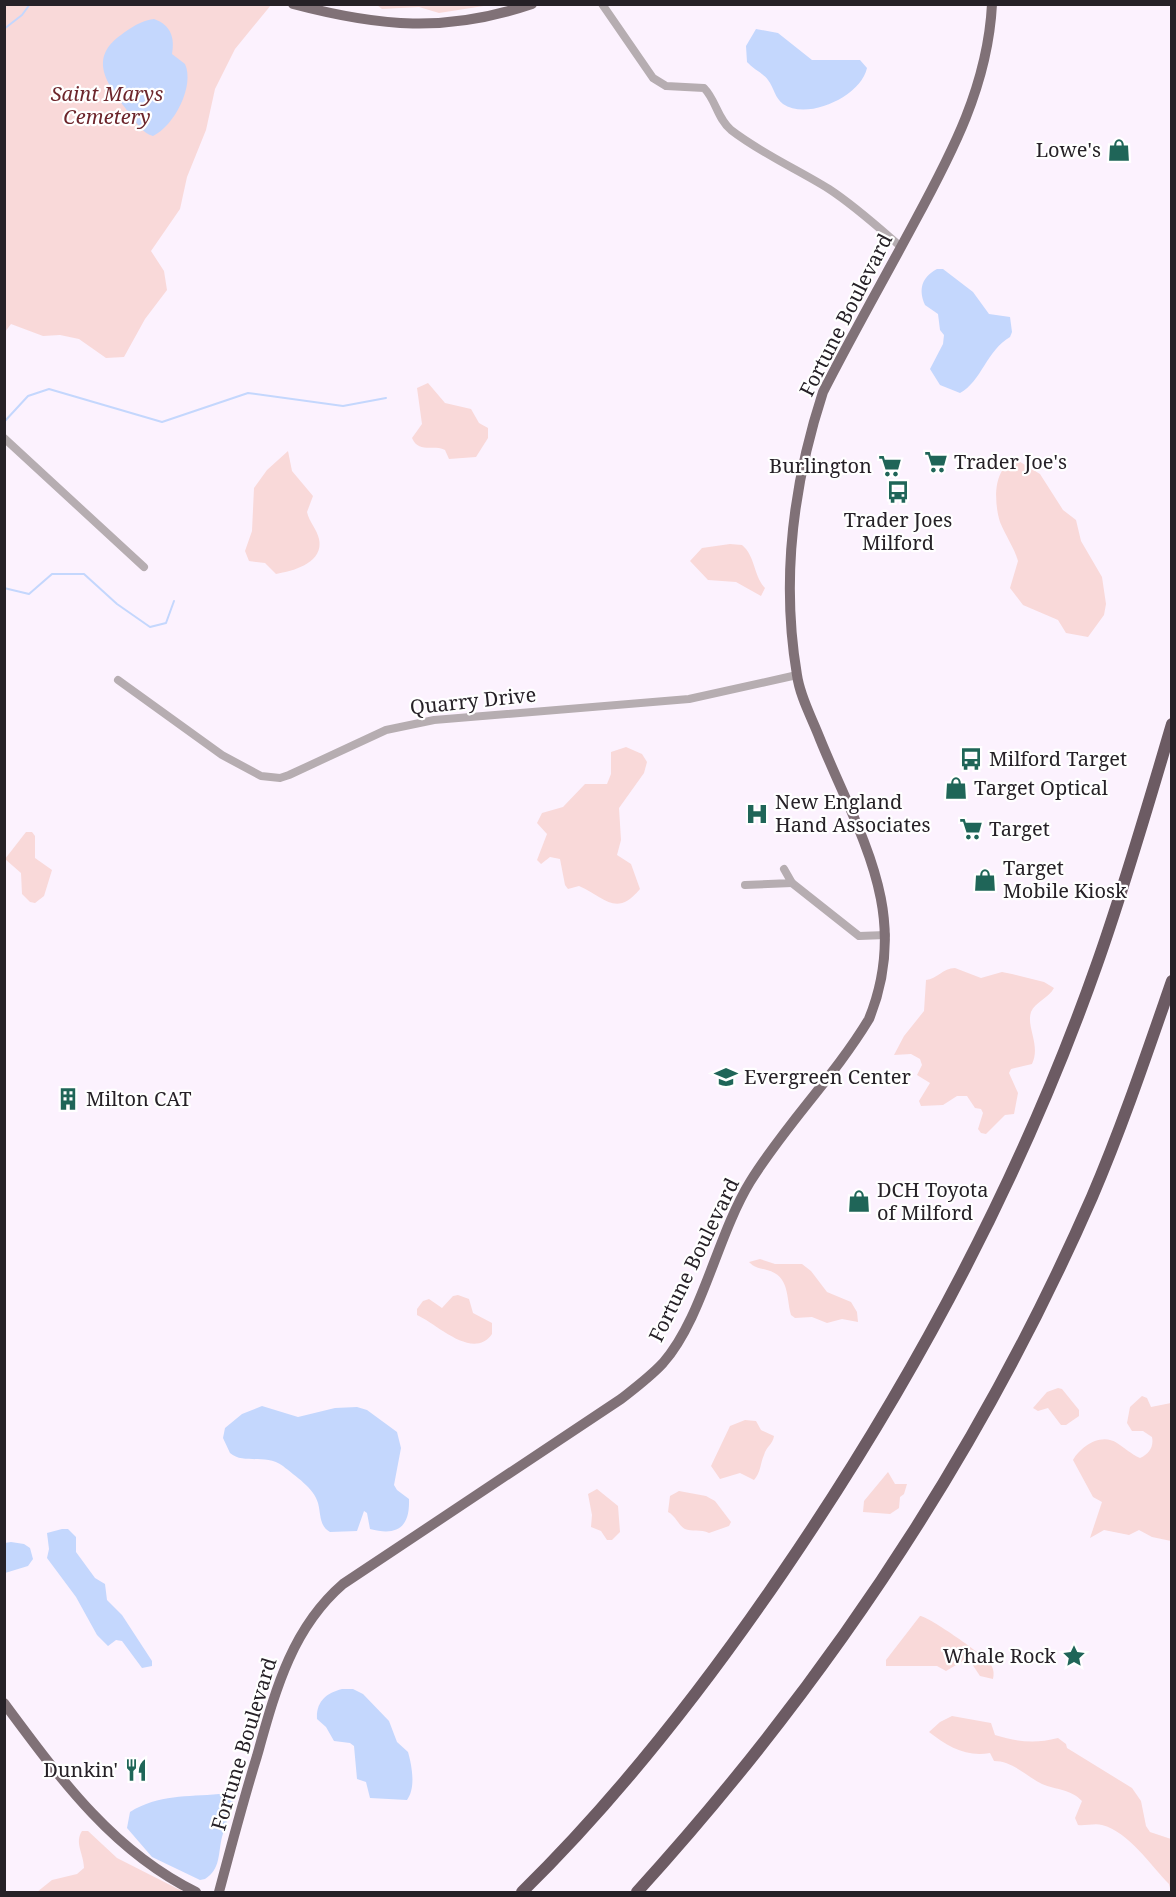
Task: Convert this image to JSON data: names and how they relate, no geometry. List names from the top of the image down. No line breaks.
{"streets":{"main road":["Fortune Boulevard"],"street":["Quarry Drive"]},"crossings":[["Fortune Boulevard","Quarry Drive"]],"parks":["Saint Marys Cemetery"],"places":{"shop":["Lowe's","Target Optical","Target Mobile Kiosk","DCH Toyota of Milford"],"supermarket":["Trader Joe's","Burlington","Target"],"bus stop":["Trader Joes Milford","Milford Target"],"hospital":["New England Hand Associates"],"school or university":["Evergreen Center"],"building":["Milton CAT"],"place":["Whale Rock"],"restaurant":["Dunkin'"]}}
